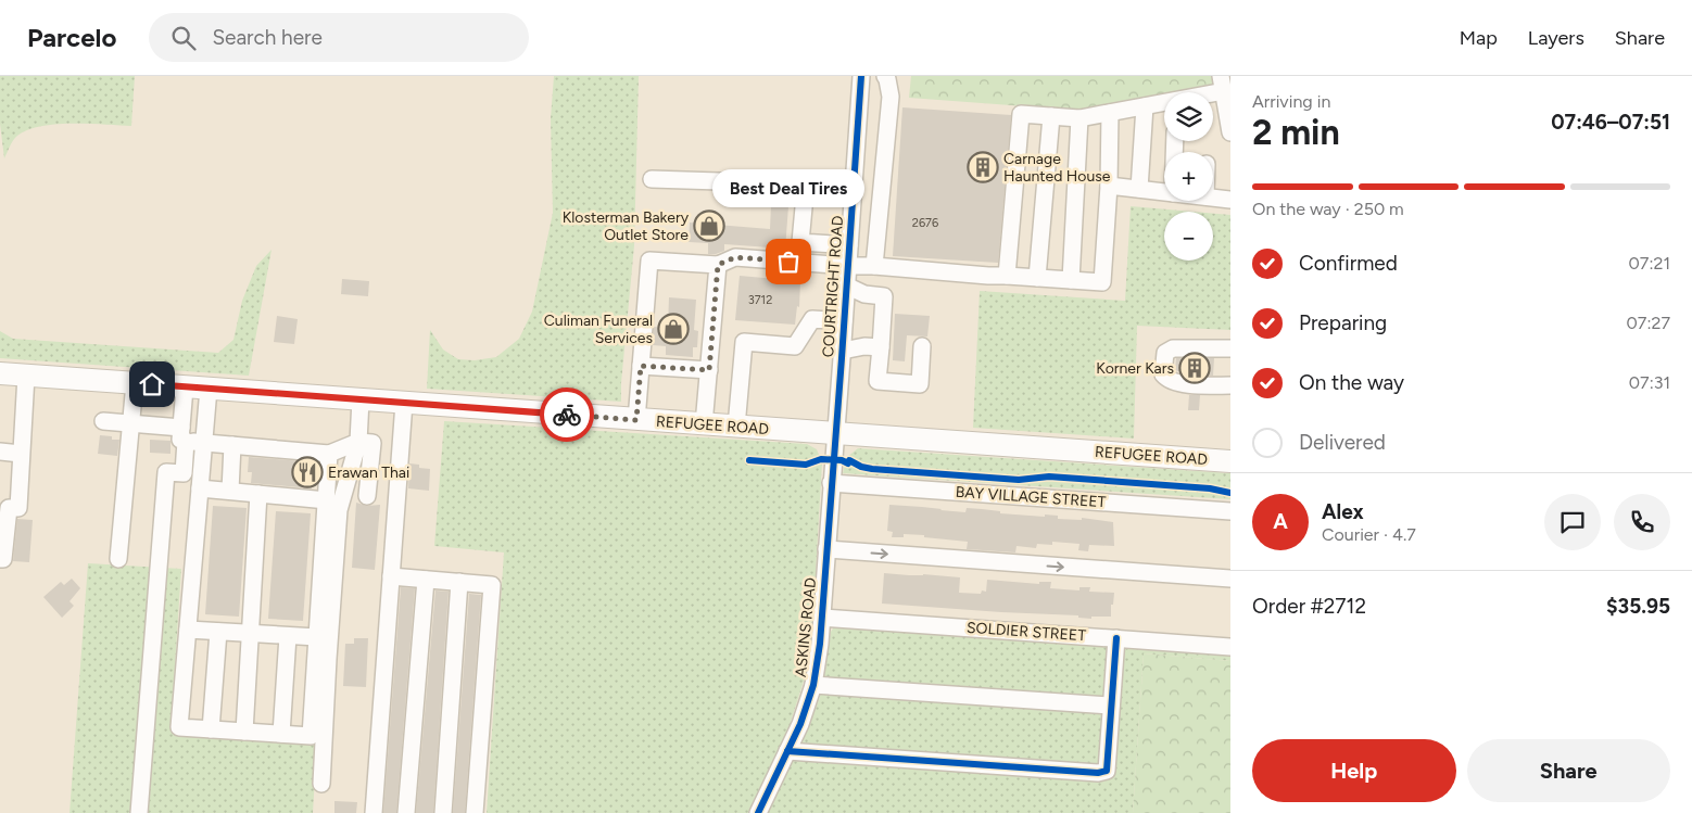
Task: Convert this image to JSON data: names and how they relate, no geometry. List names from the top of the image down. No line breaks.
{"streets":{"main road":["REFUGEE ROAD"],"street":["COURTRIGHT ROAD","BAY VILLAGE STREET","ASKINS ROAD","SOLDIER STREET"]},"crossings":[["COURTRIGHT ROAD","REFUGEE ROAD"],["COURTRIGHT ROAD","ASKINS ROAD"],["REFUGEE ROAD","ASKINS ROAD"],["BAY VILLAGE STREET","ASKINS ROAD"],["ASKINS ROAD","SOLDIER STREET"]],"places":{"building":["Carnage Haunted House","Korner Kars"],"shop":["Klosterman Bakery Outlet Store","Culiman Funeral Services"],"other":["Best Deal Tires"],"restaurant":["Erawan Thai"]},"house_numbers":["2676","3712"],"page":{"header":"Parcelo","search":"Search here","nav":["Map","Layers","Share"],"heading":["2 min","Arriving in","07:46–07:51"],"panel":["Alex","Courier · 4.7","Order #2712","$35.95"],"map_buttons":["+","−"],"bar":"On the way · 250 m","bubble":"Best Deal Tires","list":[["Confirmed","07:21"],["Preparing","07:27"],["On the way","07:31"],"Delivered"],"round":"A","buttons":["Help","Share"]}}
